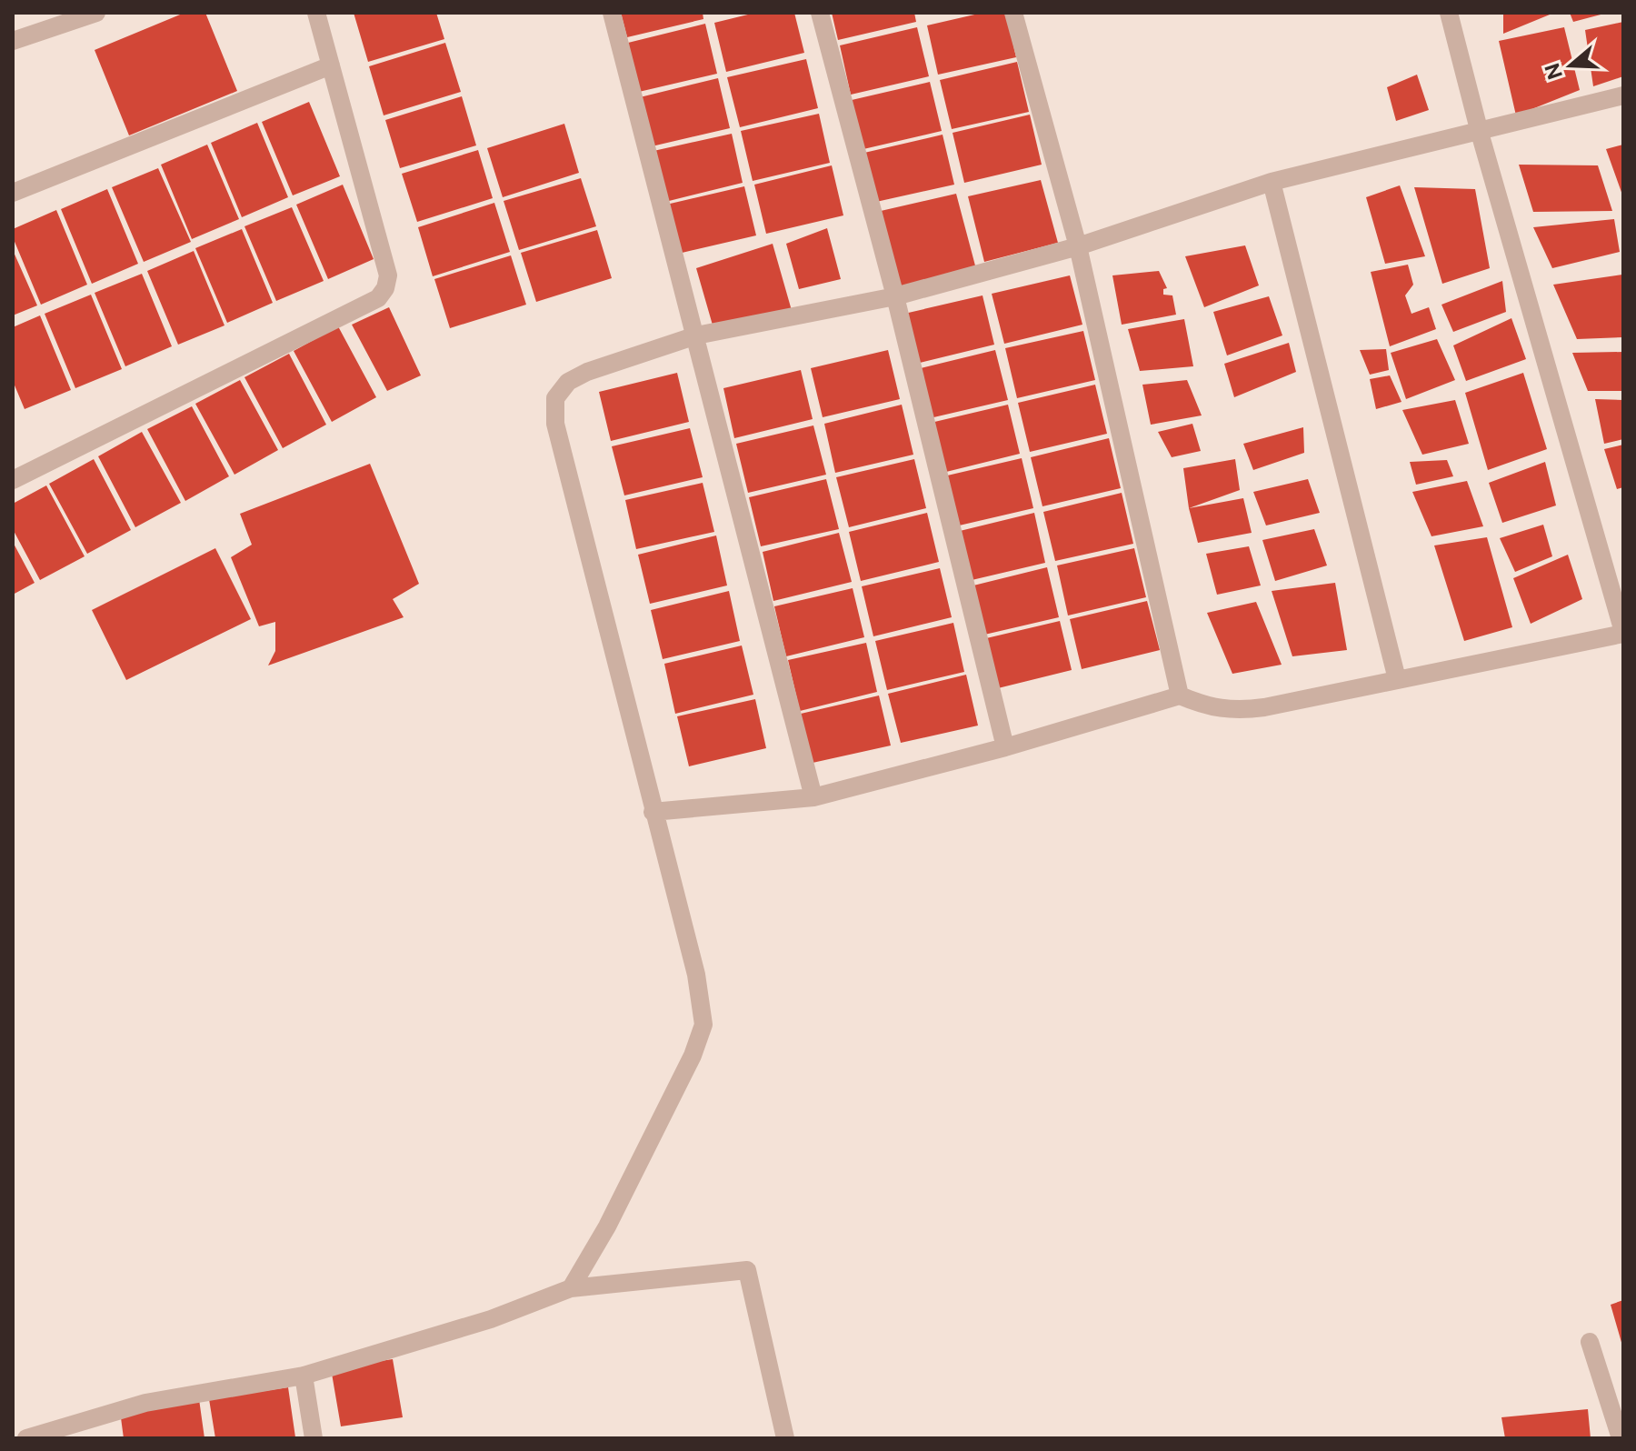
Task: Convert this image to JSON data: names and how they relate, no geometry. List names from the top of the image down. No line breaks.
{"north":"left"}
